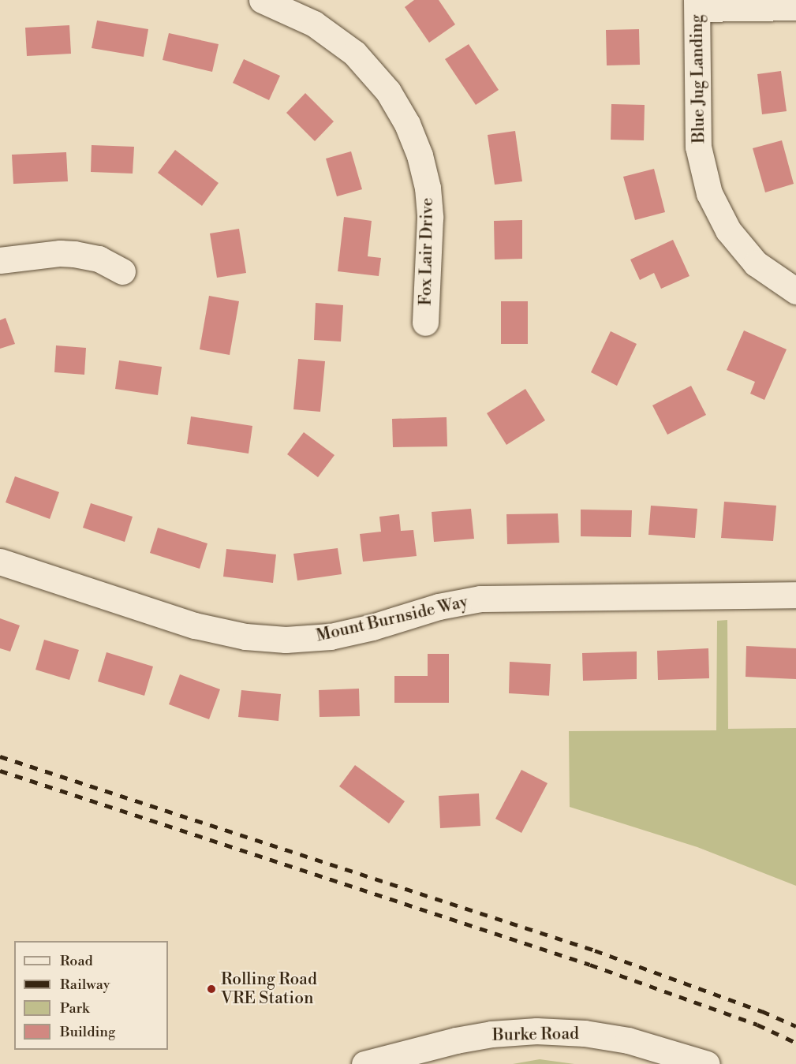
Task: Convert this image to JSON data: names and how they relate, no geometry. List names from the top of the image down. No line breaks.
{"streets":{"street":["Blue Jug Landing","Fox Lair Drive","Mount Burnside Way","Burke Road"]},"places":["Rolling Road VRE Station"],"legend":["Road","Railway","Park","Building"]}
